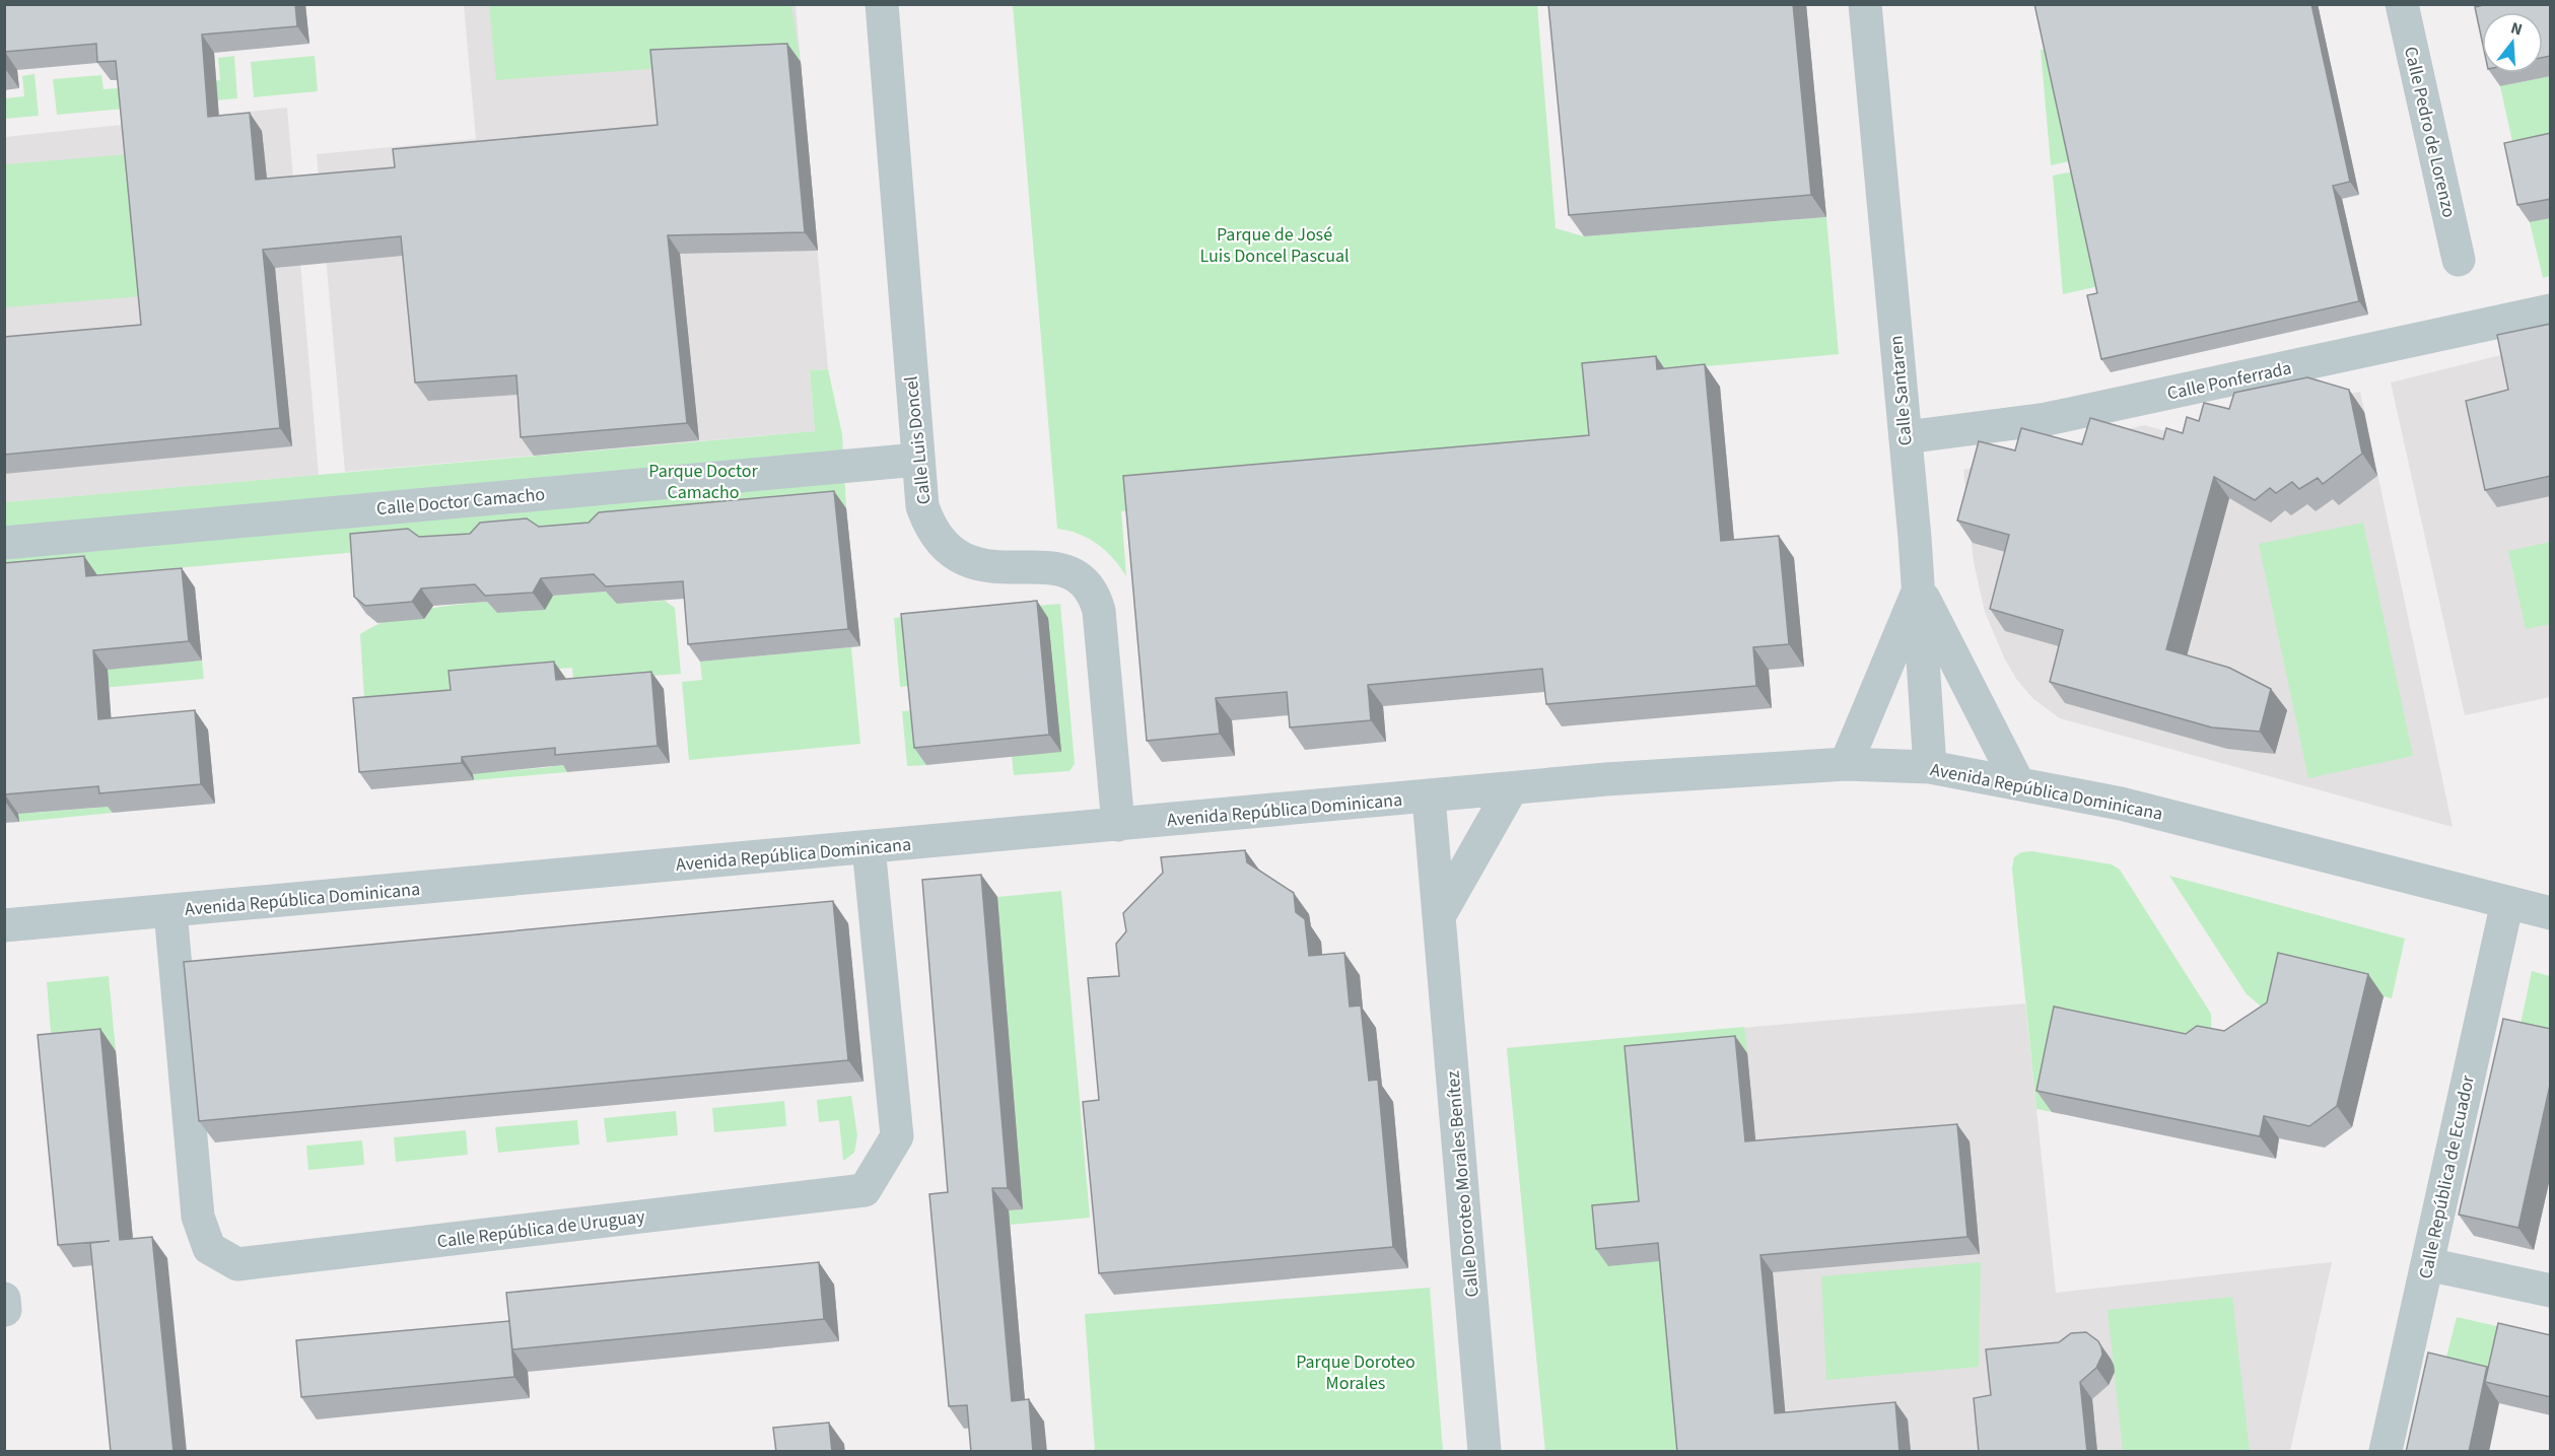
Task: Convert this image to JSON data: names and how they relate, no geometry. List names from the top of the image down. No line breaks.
{"streets":{"street":["Calle Pedro de Lorenzo","Calle Ponferrada","Calle Santaren","Calle Luis Doncel","Calle Doctor Camacho","Avenida República Dominicana","Calle República de Ecuador","Calle Doroteo Morales Benítez","Calle República de Uruguay"]},"crossings":[["Calle Ponferrada","Calle Santaren"],["Calle Santaren","Avenida República Dominicana"],["Calle Luis Doncel","Calle Doctor Camacho"],["Calle Luis Doncel","Avenida República Dominicana"],["Avenida República Dominicana","Calle República de Ecuador"],["Avenida República Dominicana","Calle Doroteo Morales Benítez"],["Avenida República Dominicana","Calle República de Uruguay"]],"parks":["Parque de José Luis Doncel Pascual","Parque Doctor Camacho","Parque Doroteo Morales"],"north":"top"}
